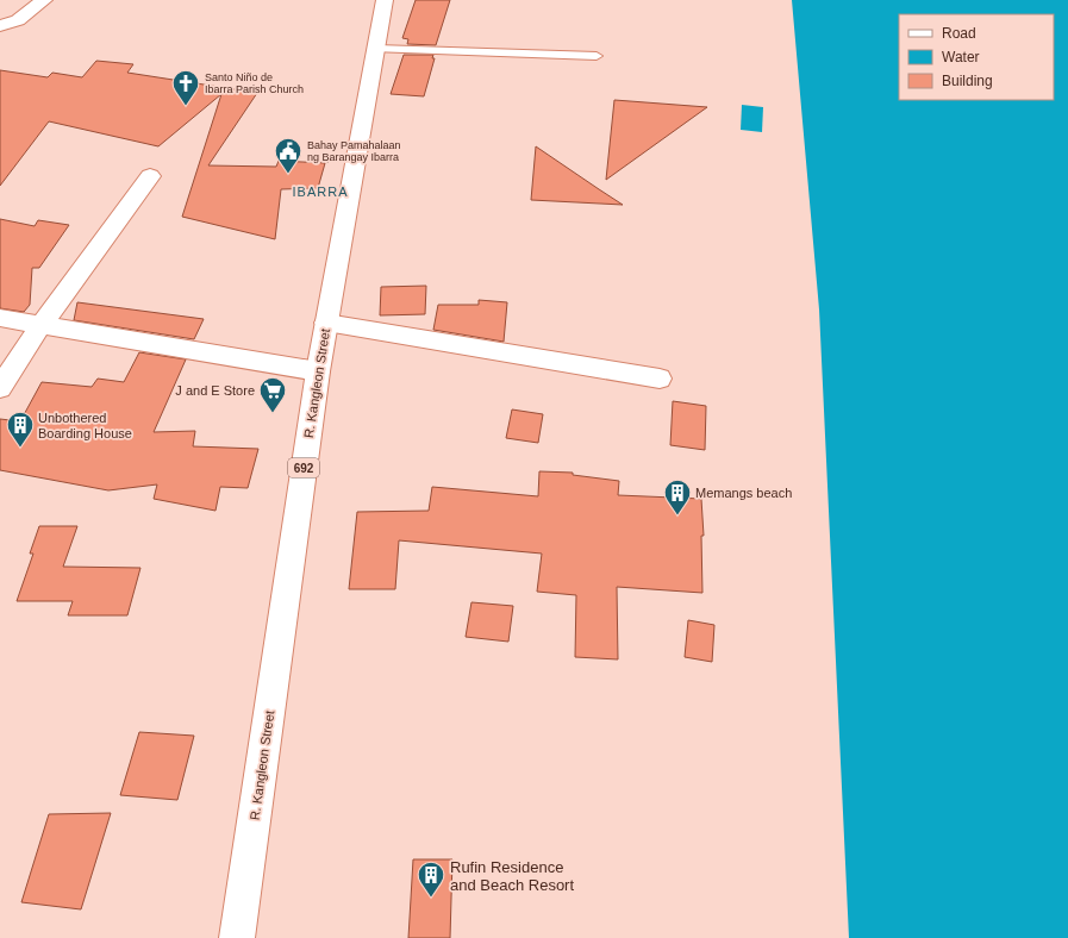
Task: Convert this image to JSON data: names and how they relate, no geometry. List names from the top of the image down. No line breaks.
{"streets":{"main road":["R. Kangleon Street","692"]},"districts":["IBARRA"],"places":{"church":["Santo Niño de Ibarra Parish Church"],"public building":["Bahay Pamahalaan ng Barangay Ibarra"],"supermarket":["J and E Store"],"building":["Unbothered Boarding House","Memangs beach","Rufin Residence and Beach Resort"]},"legend":["Road","Water","Building"]}
